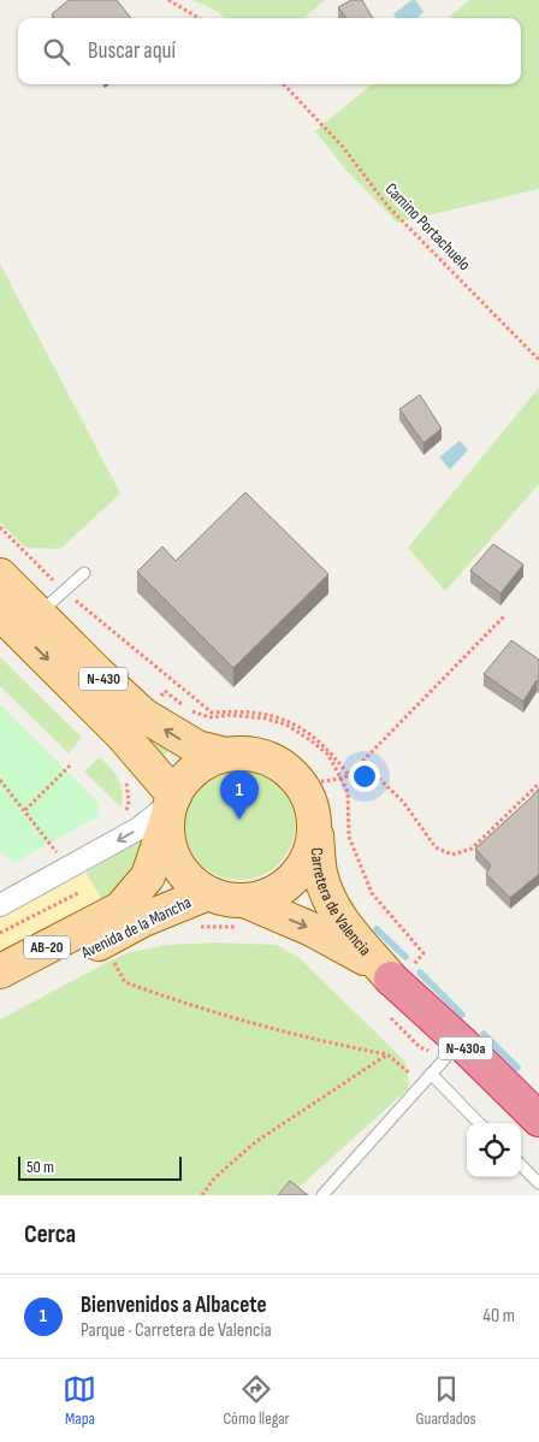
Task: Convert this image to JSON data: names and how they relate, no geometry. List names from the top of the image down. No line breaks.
{"streets":{"highway":["Carretera de Valencia","N-430a"],"main road":["N-430","Avenida de la Mancha","AB-20"],"path":["Camino Portachuelo"]},"crossings":[["N-430","Carretera de Valencia"],["N-430","Avenida de la Mancha"],["Carretera de Valencia","Avenida de la Mancha"]],"scale_bar":"50 m","page":{"search":"Buscar aquí","pins":"1","scale":"50 m","heading":"Cerca","list":[{"mark":"1","name":"Bienvenidos a Albacete","note":"Parque · Carretera de Valencia","value":"40 m"}],"nav":["Mapa","Cómo llegar","Guardados"]}}
